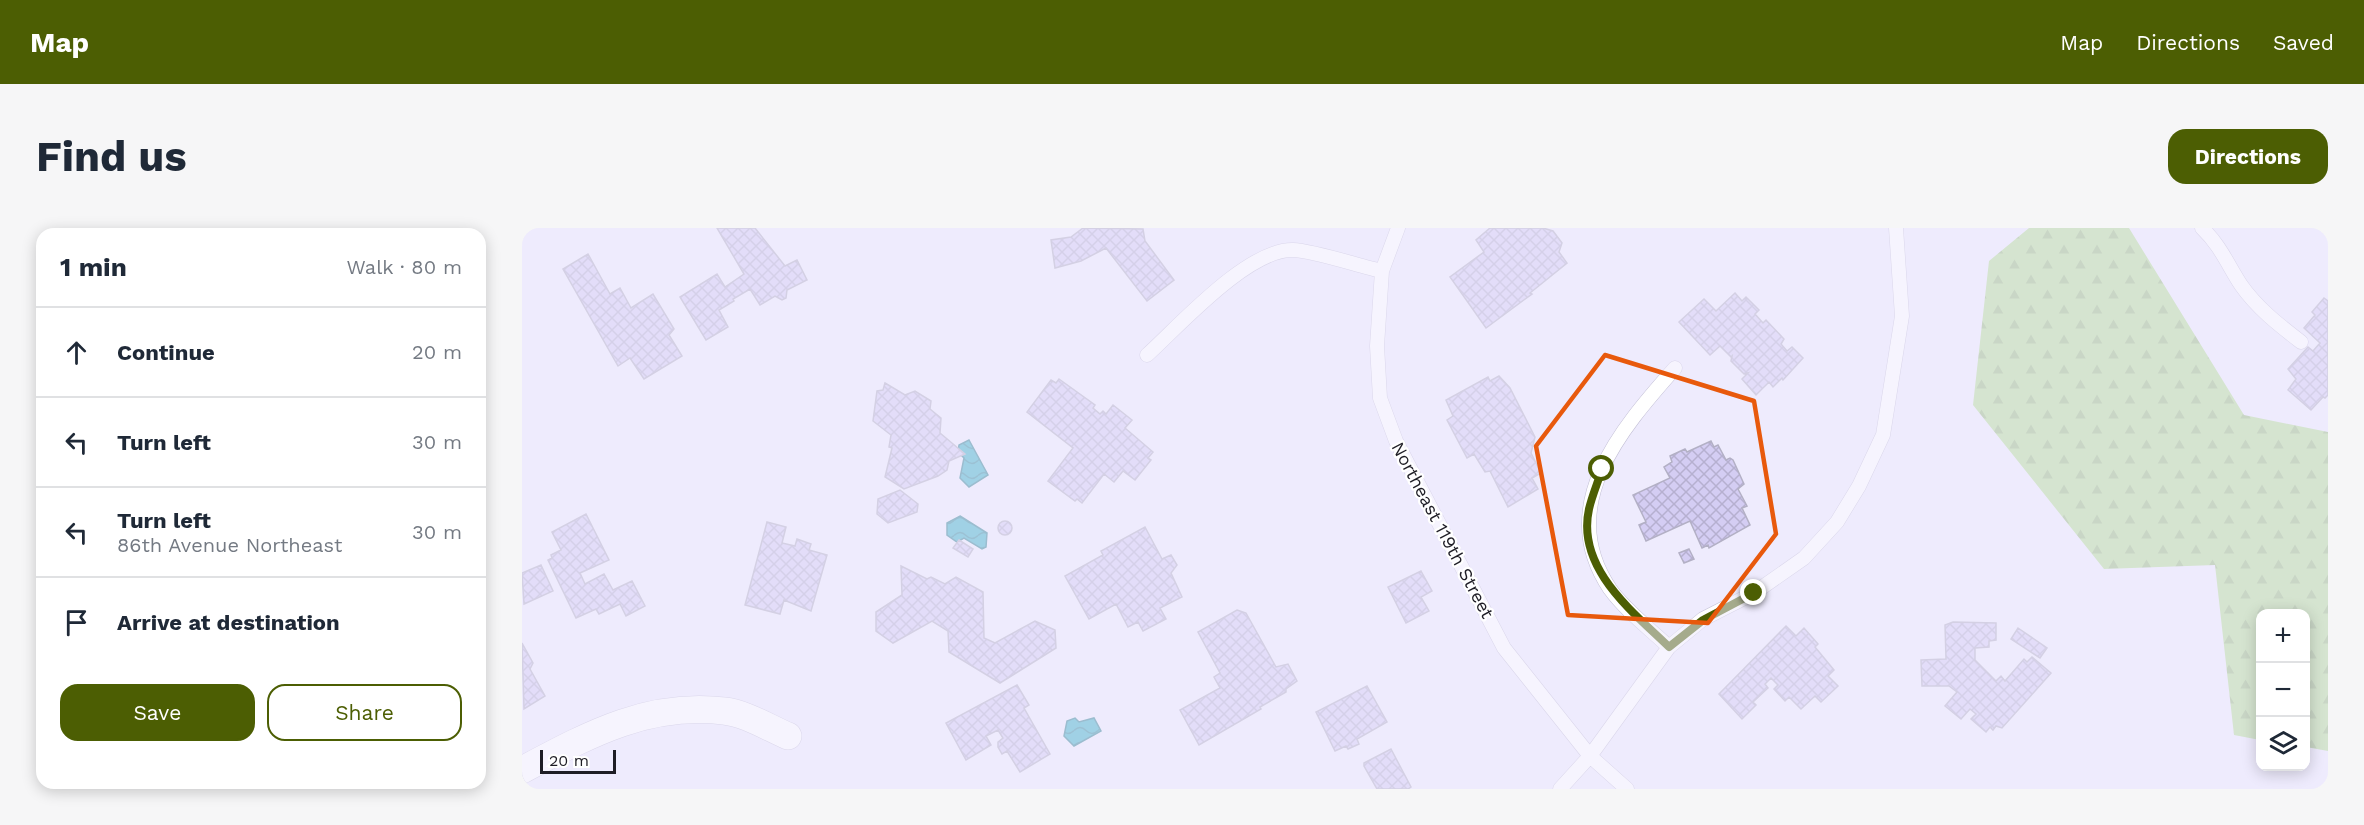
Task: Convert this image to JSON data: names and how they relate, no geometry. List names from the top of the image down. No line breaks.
{"streets":{"lane":["Northeast 119th Street"]},"scale_bar":"20 m","page":{"header":"Map","nav":["Map","Directions","Saved"],"buttons":["Directions",["Save","Share"]],"title":"Find us","heading":["1 min","Walk · 80 m"],"list":[["Continue","20 m"],["Turn left","30 m"],["Turn left","86th Avenue Northeast","30 m"],"Arrive at destination"],"map_buttons":["+","−"],"scale":"20 m"}}
